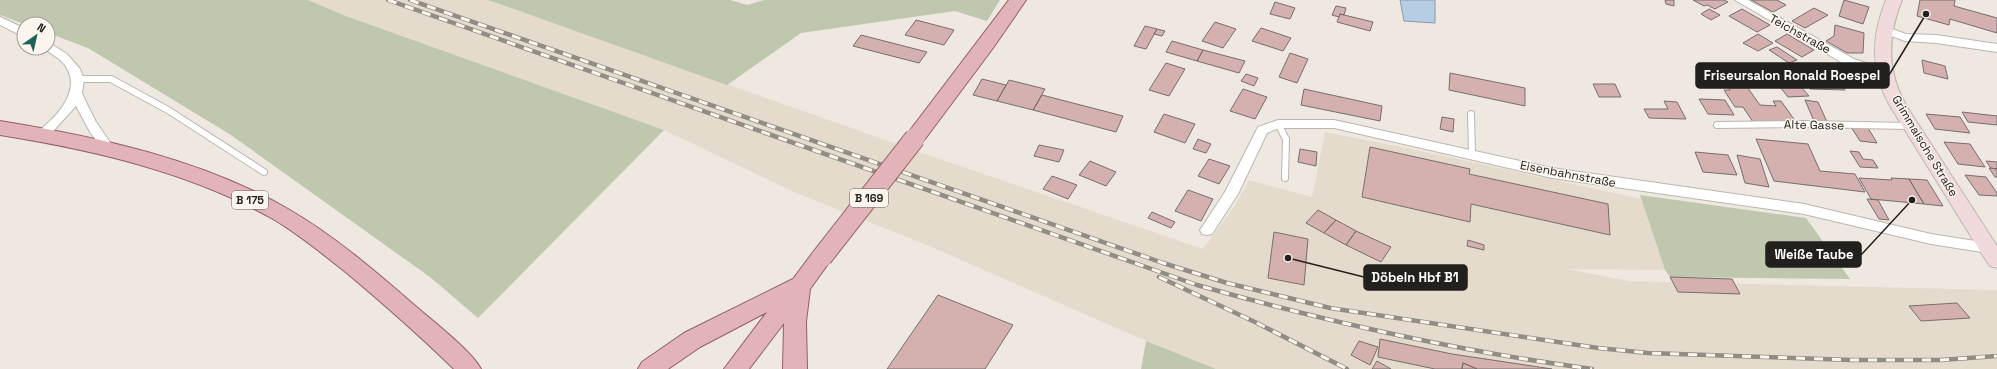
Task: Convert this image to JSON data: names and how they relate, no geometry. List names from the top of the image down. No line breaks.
{"streets":{"main road":["Grimmaische Straße","B 169","B 175"],"street":["Teichstraße","Eisenbahnstraße"],"lane":["Alte Gasse"]},"crossings":[["Teichstraße","Grimmaische Straße"],["Alte Gasse","Grimmaische Straße"],["Grimmaische Straße","Eisenbahnstraße"]],"places":["Friseursalon Ronald Roespel","Weiße Taube","Döbeln Hbf B1"],"north":"top right"}
